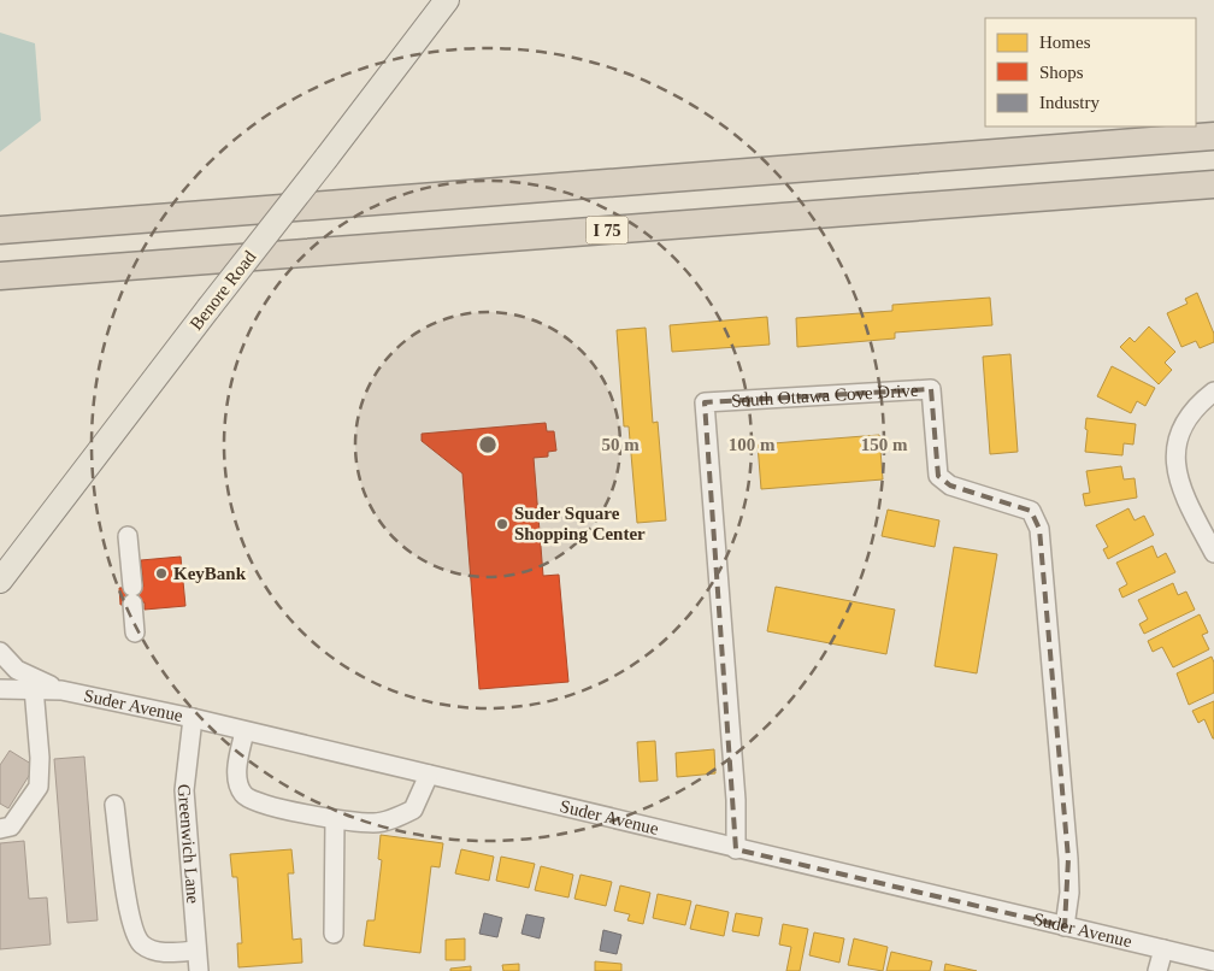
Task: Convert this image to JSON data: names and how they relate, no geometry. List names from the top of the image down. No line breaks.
{"streets":{"highway":["I 75"],"main road":["Benore Road"],"street":["South Ottawa Cove Drive","Suder Avenue","Greenwich Lane"]},"crossings":[["South Ottawa Cove Drive","Suder Avenue"],["Suder Avenue","Greenwich Lane"]],"places":["Suder Square Shopping Center","KeyBank"],"legend":["Homes","Shops","Industry"],"rings":["50 m","100 m","150 m"]}
